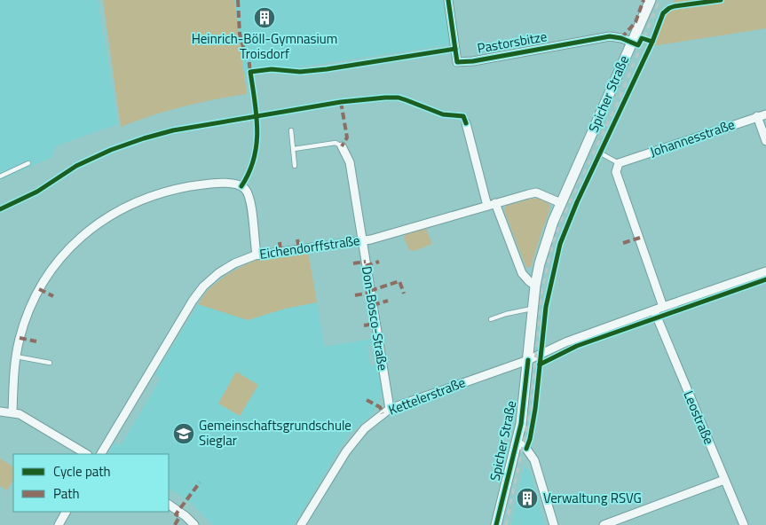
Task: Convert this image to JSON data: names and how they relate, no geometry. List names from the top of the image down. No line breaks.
{"streets":{"street":["Pastorsbitze","Spicher Straße","Johannesstraße","Eichendorffstraße","Don-Bosco-Straße","Kettelerstraße","Leostraße"]},"crossings":[["Pastorsbitze","Spicher Straße"],["Spicher Straße","Eichendorffstraße"],["Spicher Straße","Kettelerstraße"],["Eichendorffstraße","Don-Bosco-Straße"],["Don-Bosco-Straße","Kettelerstraße"],["Kettelerstraße","Leostraße"]],"places":{"building":["Heinrich-Böll-Gymnasium Troisdorf","Verwaltung RSVG"],"school or university":["Gemeinschaftsgrundschule Sieglar"]},"legend":["Cycle path","Path"]}
